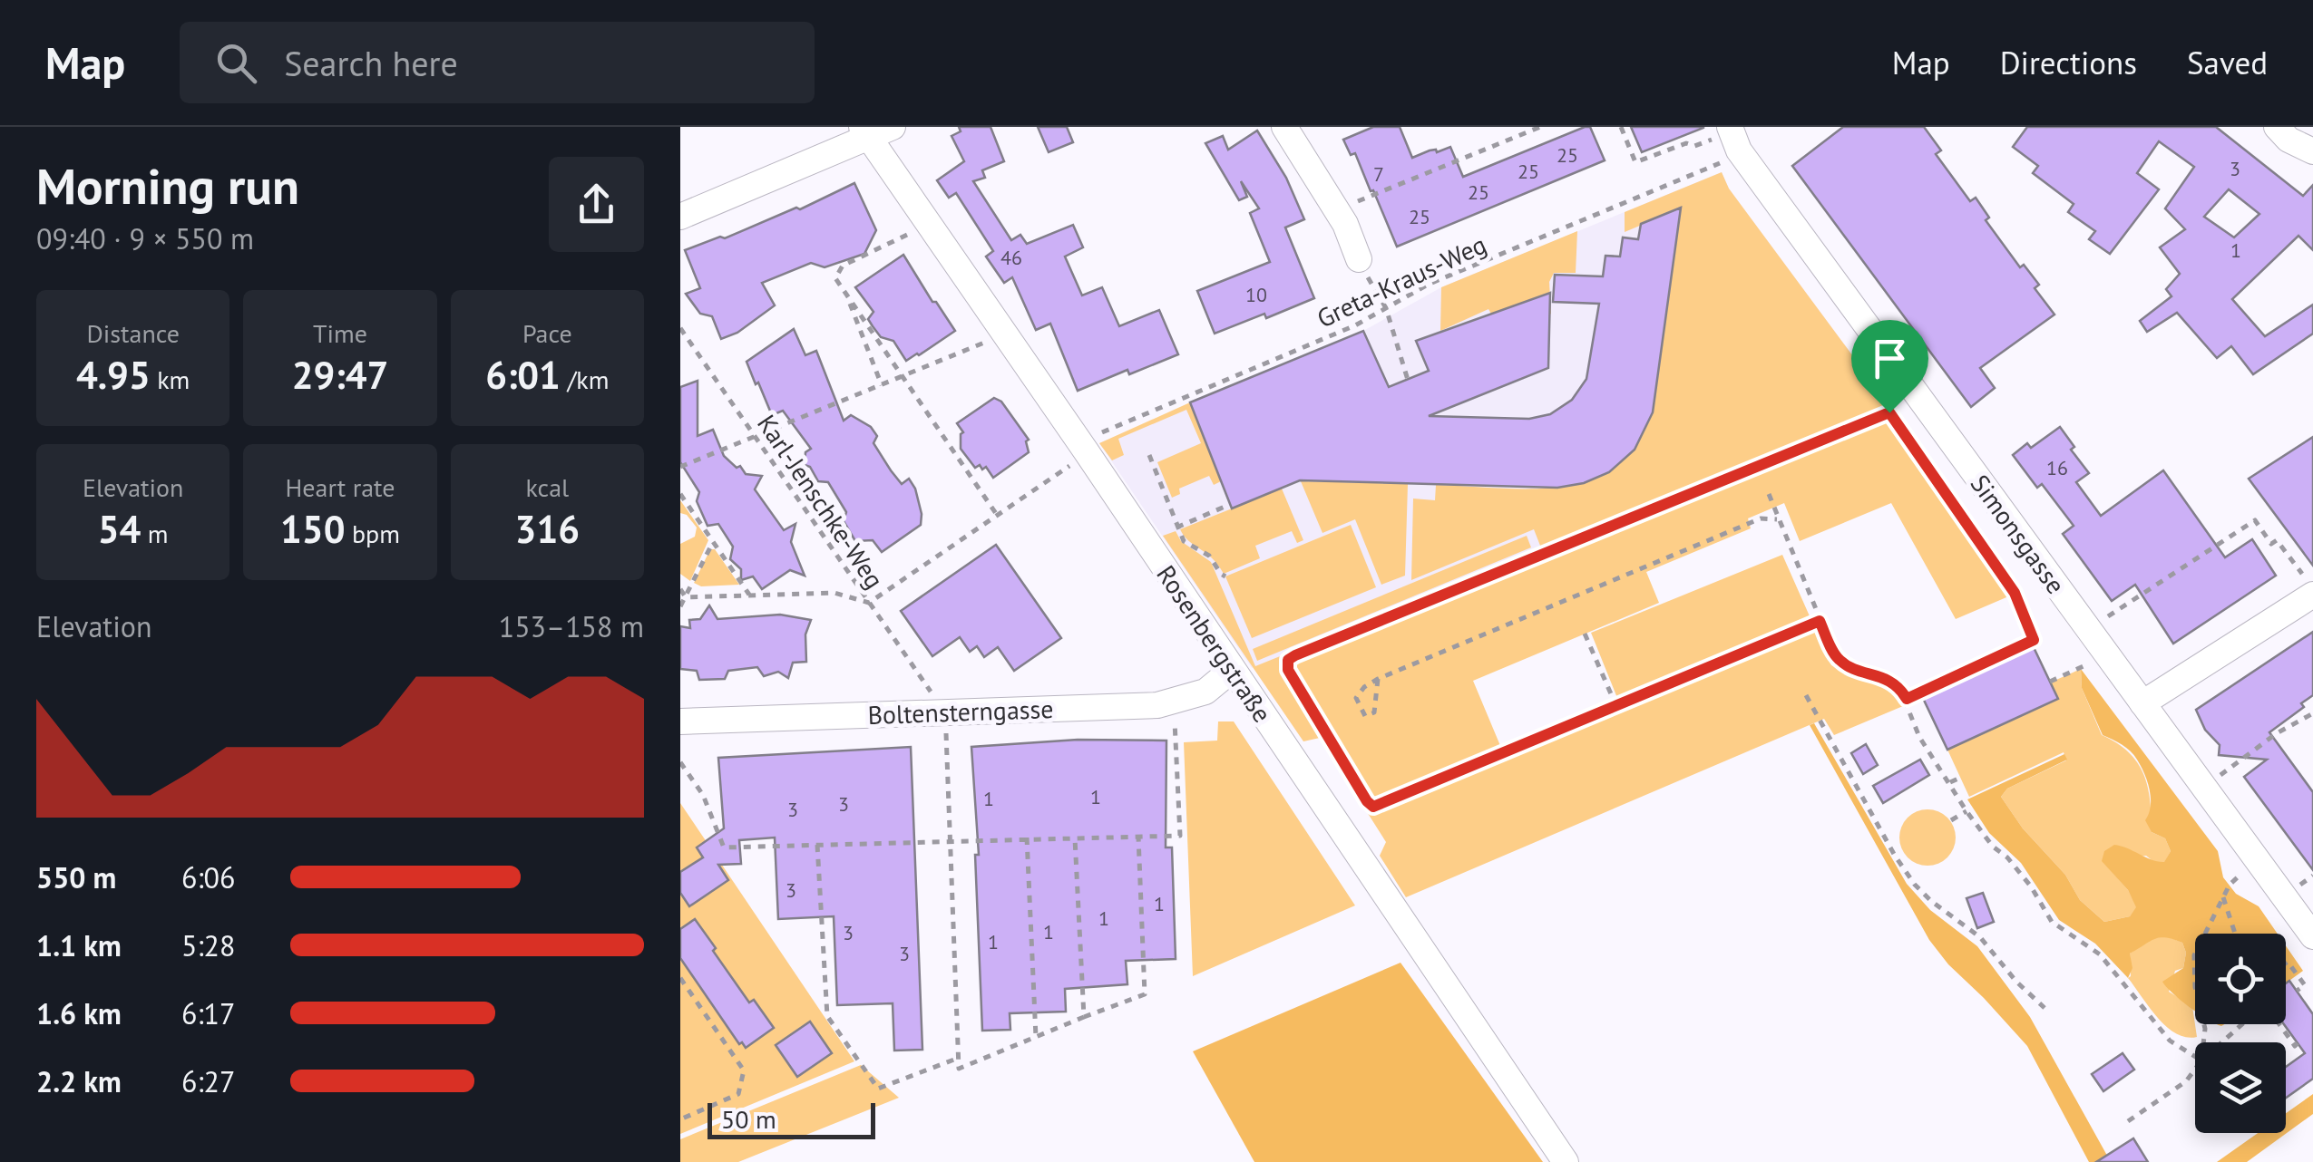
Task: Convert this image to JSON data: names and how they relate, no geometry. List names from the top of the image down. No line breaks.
{"streets":{"street":["Simonsgasse","Rosenbergstraße","Boltensterngasse"],"path":["Greta-Kraus-Weg","Karl-Jenschke-Weg"]},"crossings":[["Rosenbergstraße","Boltensterngasse"]],"house_numbers":["25","3","25","7","25","25","1","46","10","16","1","1","3","3","3","1","1","1","3","1","3"],"scale_bar":"50 m","page":{"header":"Map","search":"Search here","nav":["Map","Directions","Saved"],"heading":["Morning run","09:40 · 9 × 550 m"],"stats":[["Distance","4.95 km"],["Time","29:47"],["Pace","6:01 /km"],["Elevation","54 m"],["Heart rate","150 bpm"],["kcal","316"]],"chart":["Elevation","153–158 m"],"list":[{"name":"550 m","note":"6:06"},{"name":"1.1 km","note":"5:28"},{"name":"1.6 km","note":"6:17"},{"name":"2.2 km","note":"6:27"}],"scale":"50 m"}}
